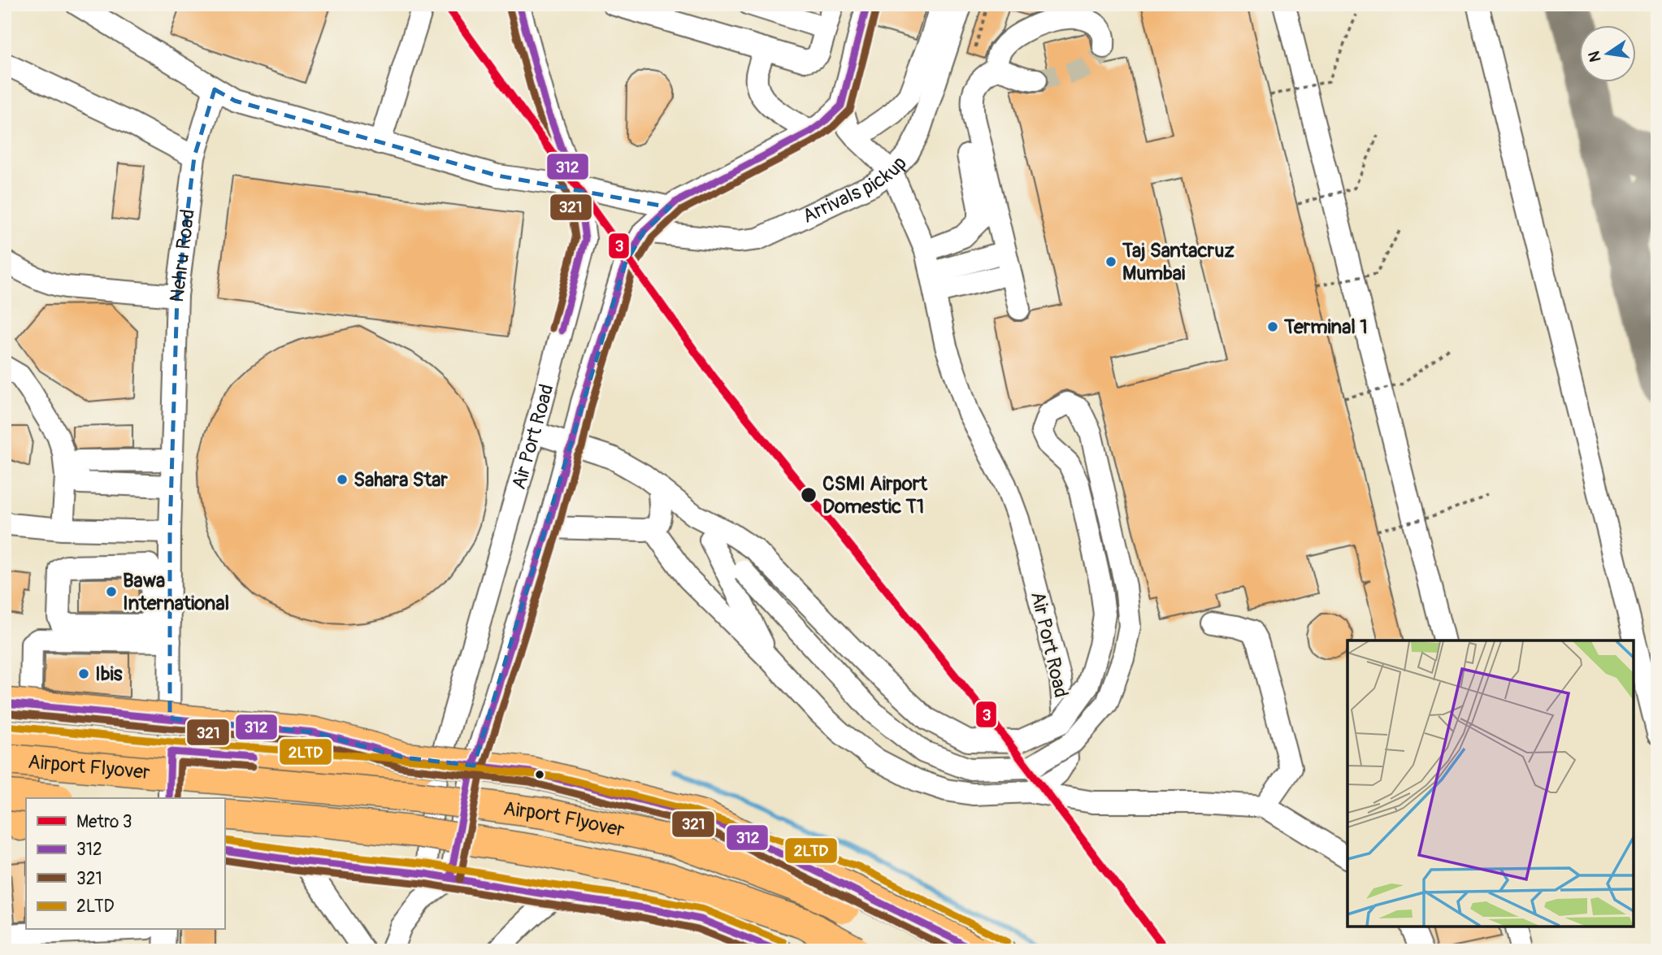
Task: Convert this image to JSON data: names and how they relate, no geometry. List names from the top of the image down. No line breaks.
{"streets":{"highway":["Airport Flyover"],"street":["Arrivals pickup","Nehru Road","Air Port Road"]},"crossings":[["Arrivals pickup","Air Port Road"]],"places":["Taj Santacruz Mumbai","Terminal 1","Sahara Star","CSMI Airport Domestic T1","Bawa International","Ibis"],"lines":["metro line 3","transit line 312","transit line 321","transit line 2LTD"],"legend":["Metro 3","312","321","2LTD"],"north":"left"}
